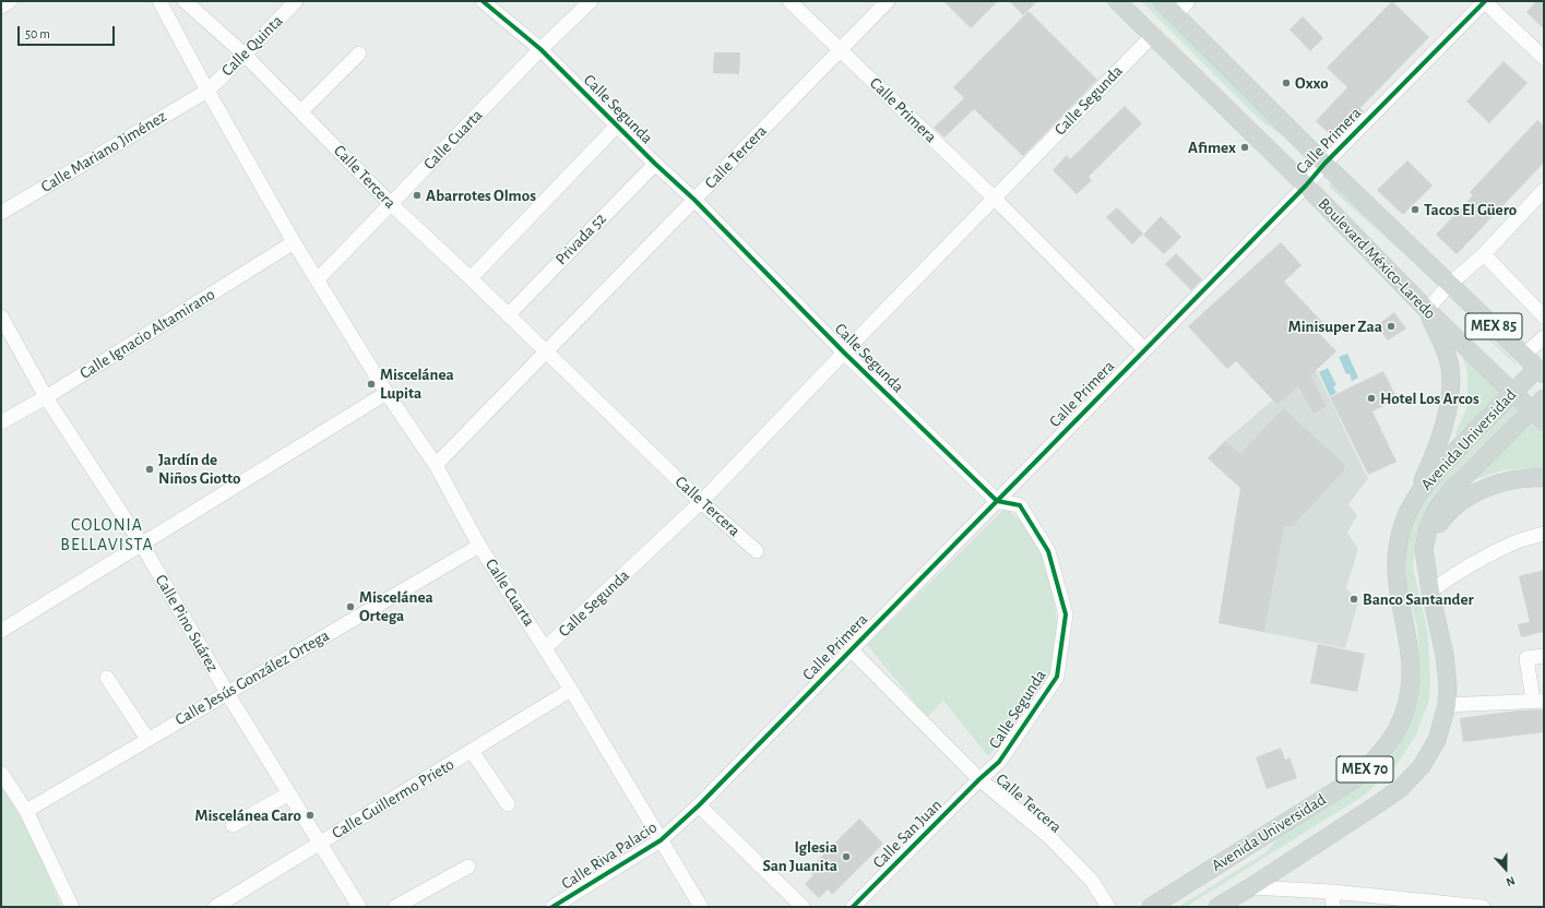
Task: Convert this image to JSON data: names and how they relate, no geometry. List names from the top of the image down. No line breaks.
{"streets":{"main road":["Boulevard México-Laredo","MEX 85","Avenida Universidad","MEX 70"],"street":["Calle Quinta","Calle Segunda","Calle Primera","Calle Cuarta","Calle Mariano Jiménez","Calle Tercera","Privada 52","Calle Ignacio Altamirano","Calle Pino Suárez","Calle Jesús González Ortega","Calle Guillermo Prieto","Calle San Juan","Calle Riva Palacio"]},"crossings":[["Calle Quinta","Calle Cuarta"],["Calle Quinta","Calle Mariano Jiménez"],["Calle Quinta","Calle Tercera"],["Calle Segunda","Calle Primera"],["Calle Segunda","Calle Cuarta"],["Calle Segunda","Calle Tercera"],["Calle Segunda","Privada 52"],["Calle Segunda","Boulevard México-Laredo"],["Calle Segunda","Calle San Juan"],["Calle Primera","Calle Tercera"],["Calle Primera","Boulevard México-Laredo"],["Calle Primera","Calle Riva Palacio"],["Calle Cuarta","Calle Mariano Jiménez"],["Calle Cuarta","Calle Tercera"],["Calle Cuarta","Calle Ignacio Altamirano"],["Calle Cuarta","Calle Jesús González Ortega"],["Calle Cuarta","Calle Guillermo Prieto"],["Calle Cuarta","Calle Riva Palacio"],["Calle Tercera","Privada 52"],["Calle Tercera","Calle San Juan"],["Boulevard México-Laredo","Avenida Universidad"],["Calle Ignacio Altamirano","Calle Pino Suárez"],["Calle Pino Suárez","Calle Jesús González Ortega"],["Calle Pino Suárez","Calle Guillermo Prieto"]],"districts":["COLONIA BELLAVISTA"],"places":["Oxxo","Afimex","Abarrotes Olmos","Tacos El Güero","Minisuper Zaa","Miscelánea Lupita","Hotel Los Arcos","Jardín de Niños Giotto","Banco Santander","Miscelánea Ortega","Miscelánea Caro","Iglesia San Juanita"],"scale_bar":"50 m","north":"bottom"}
